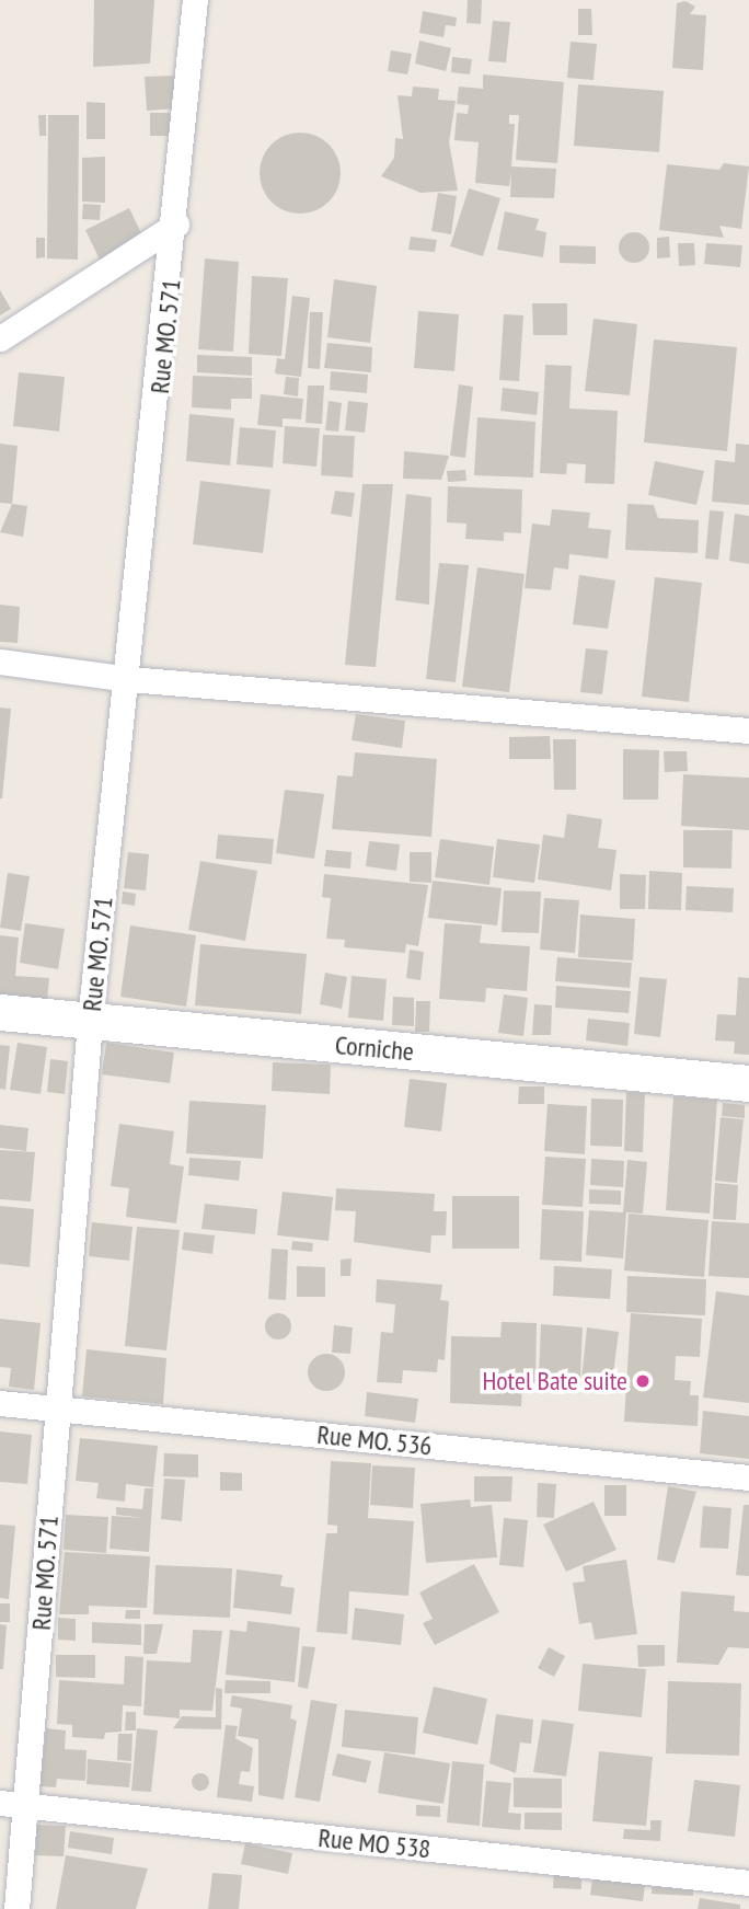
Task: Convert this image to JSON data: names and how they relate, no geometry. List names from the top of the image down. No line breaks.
{"streets":{"street":["Rue MO. 571","Corniche","Rue MO. 536","Rue MO 538"]},"crossings":[["Rue MO. 571","Corniche"],["Rue MO. 571","Rue MO. 536"],["Rue MO. 571","Rue MO 538"]],"places":["Hotel Bate suite"]}
